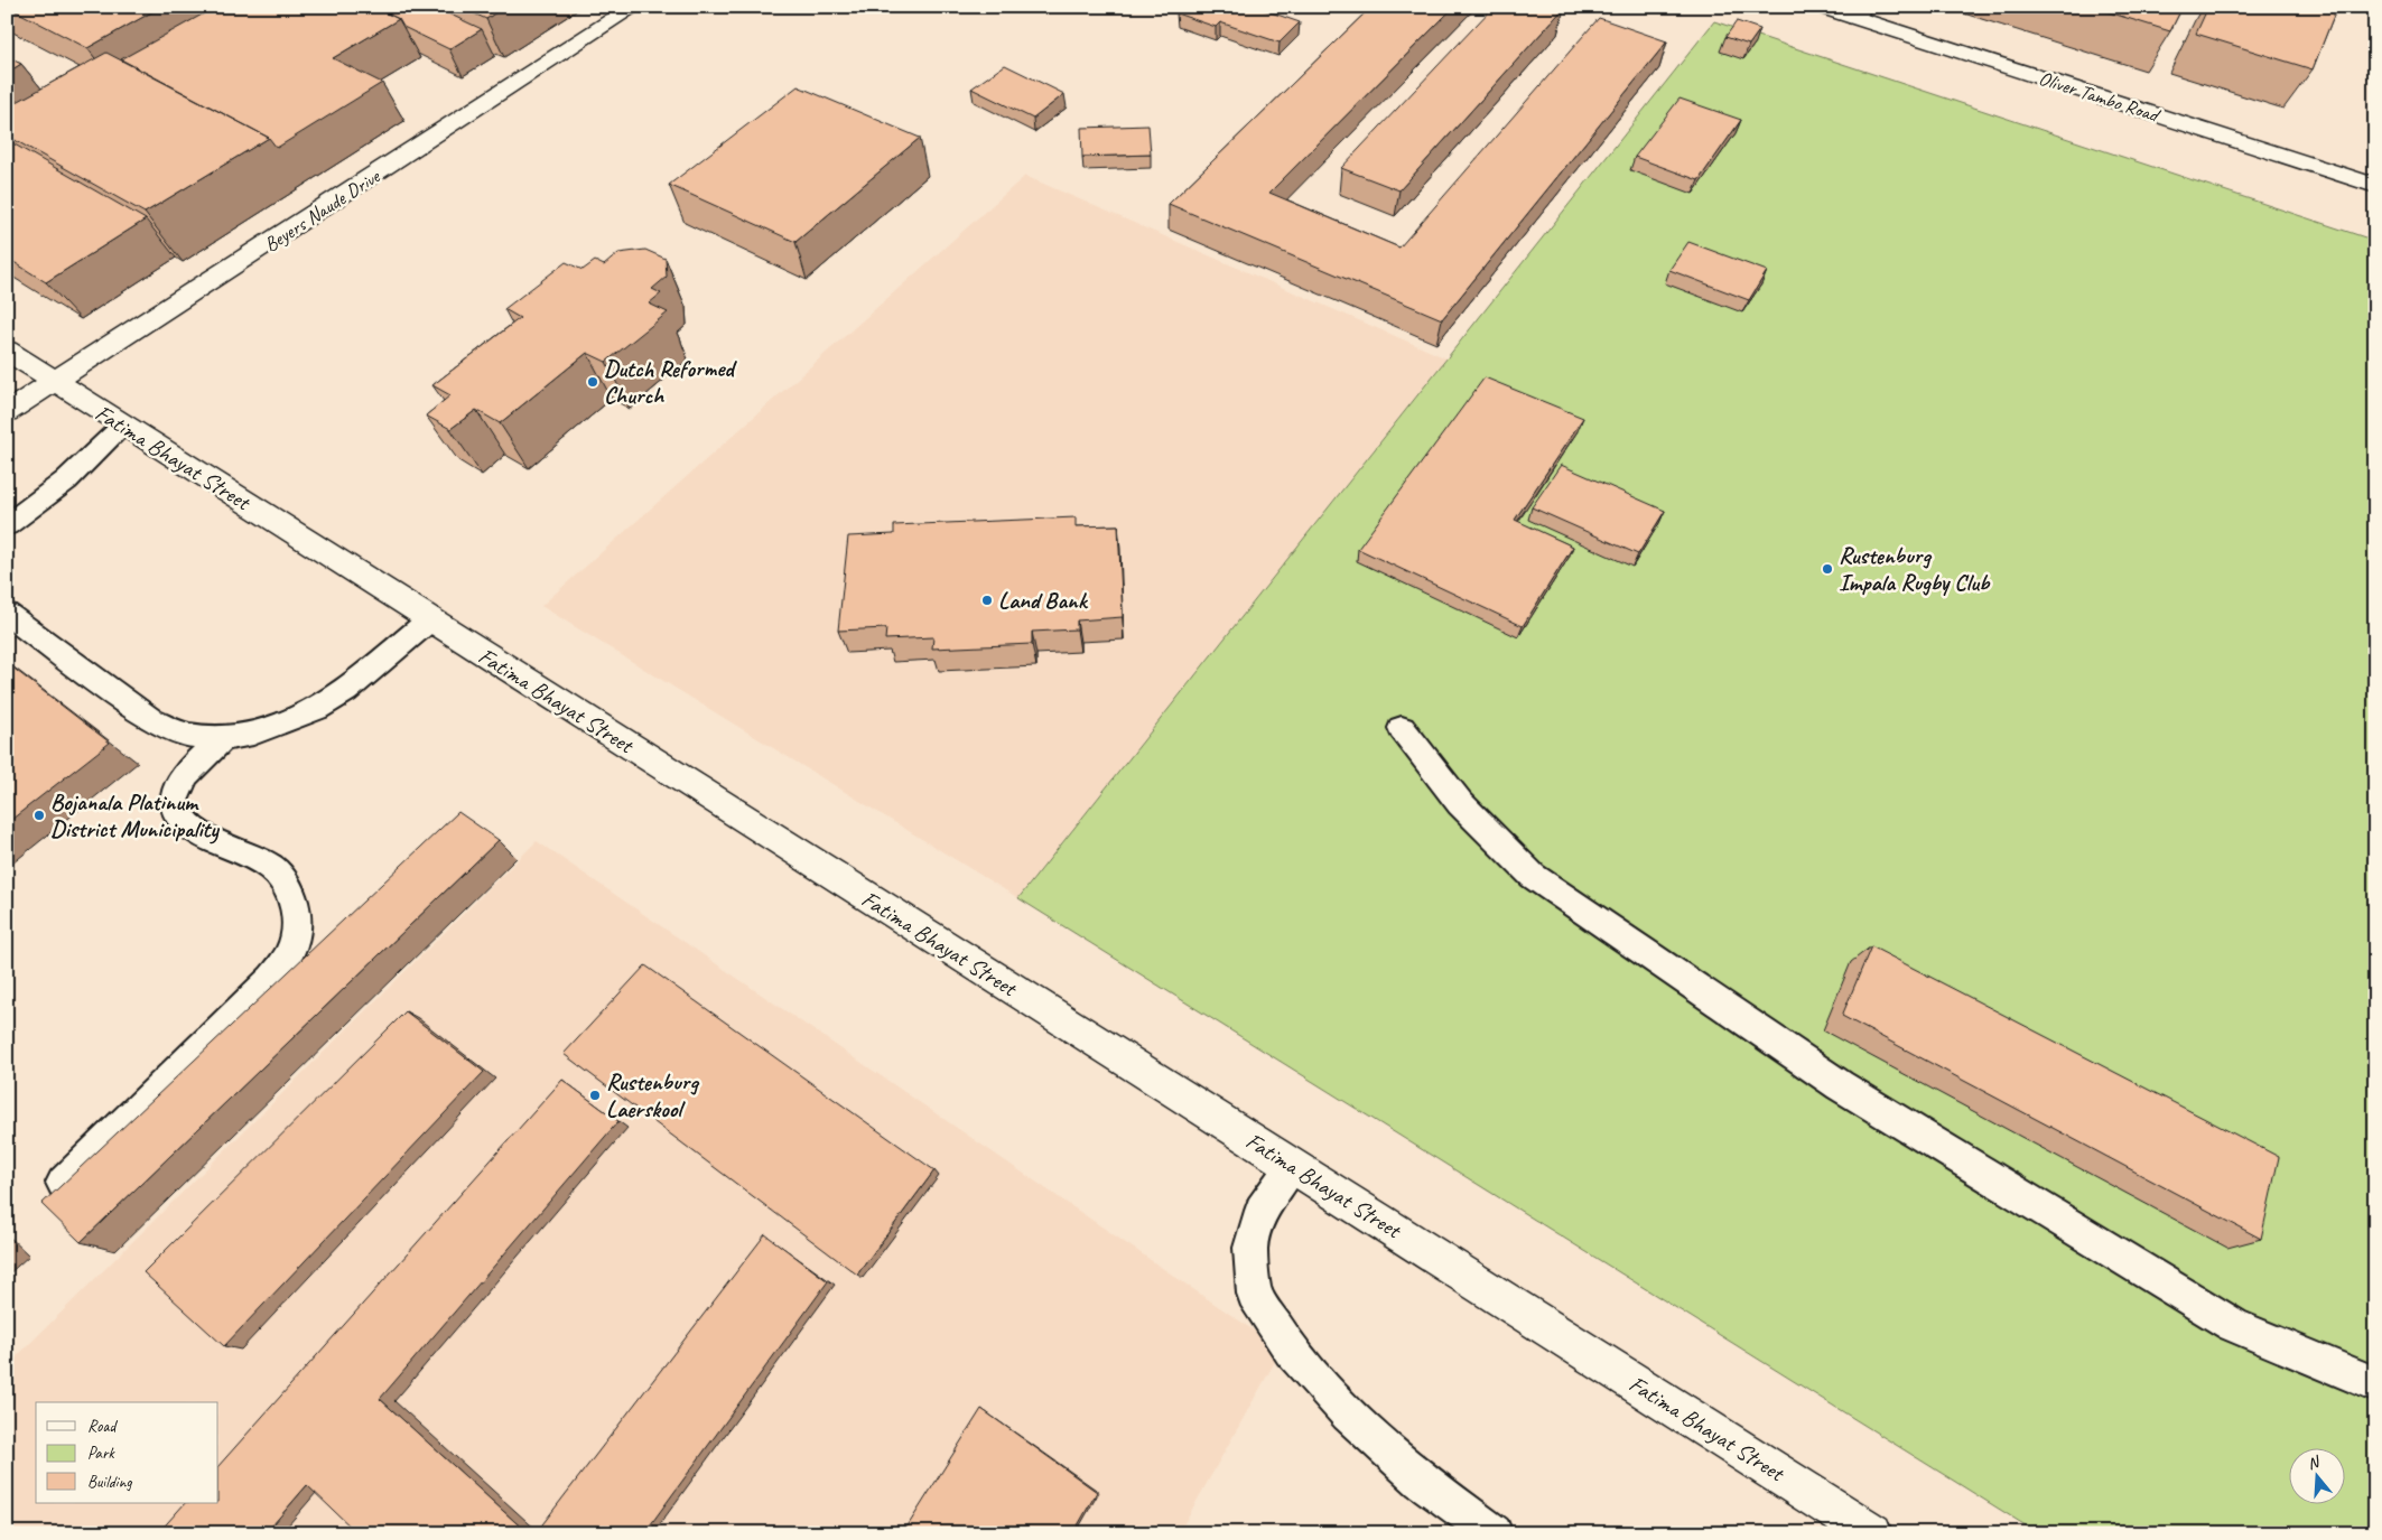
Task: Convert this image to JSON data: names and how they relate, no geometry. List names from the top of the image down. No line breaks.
{"streets":{"street":["Oliver Tambo Road","Beyers Naude Drive","Fatima Bhayat Street"]},"crossings":[["Beyers Naude Drive","Fatima Bhayat Street"]],"places":["Dutch Reformed Church","Rustenburg Impala Rugby Club","Land Bank","Bojanala Platinum District Municipality","Rustenburg Laerskool"],"legend":["Road","Park","Building"],"north":"top"}
